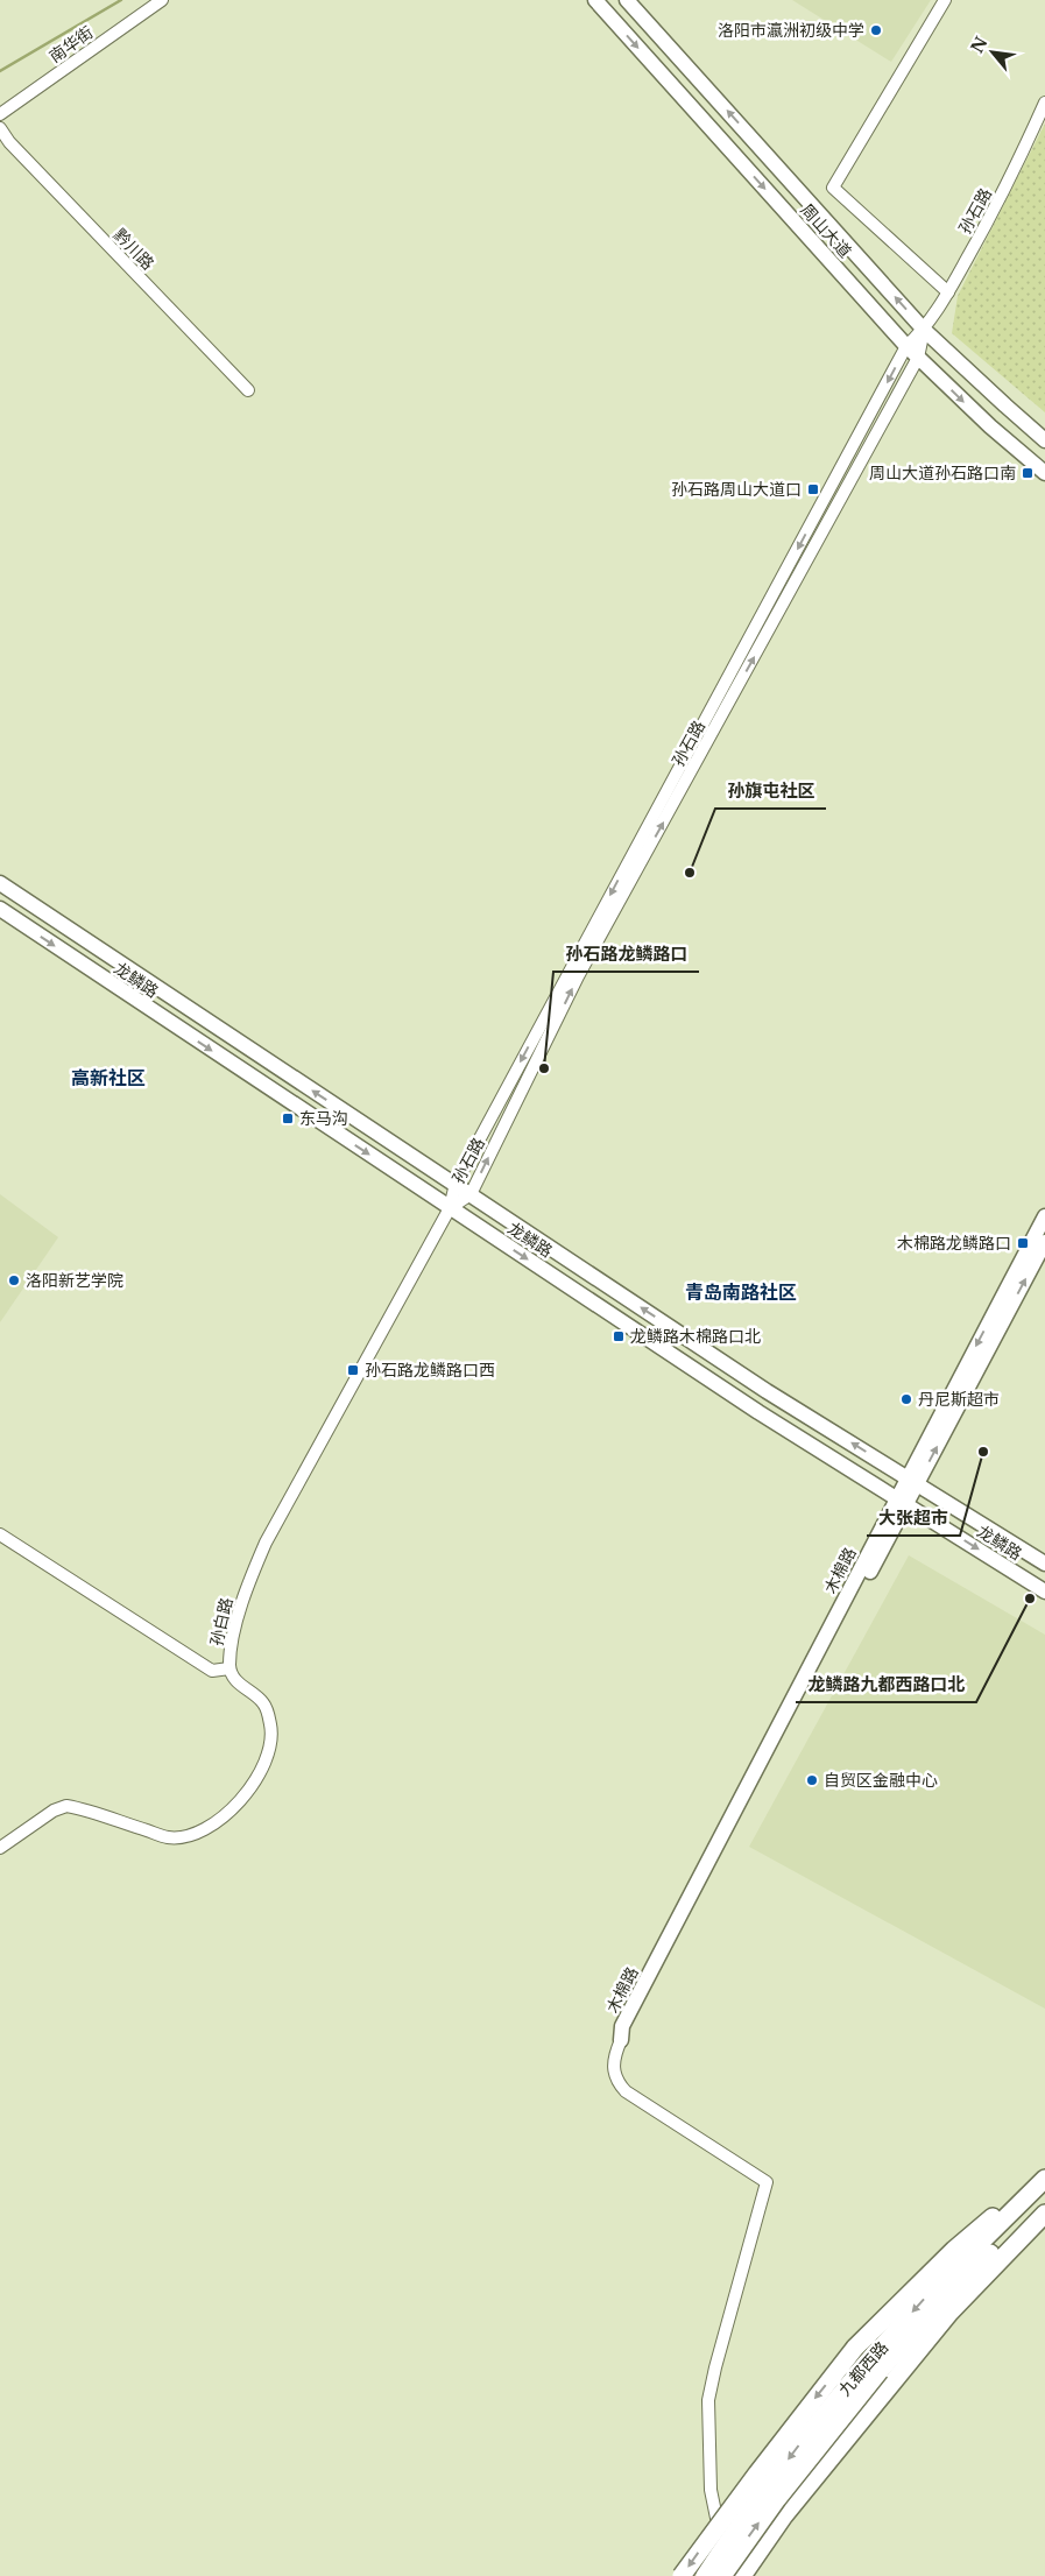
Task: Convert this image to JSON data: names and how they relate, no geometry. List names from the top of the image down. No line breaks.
{"streets":{"highway":["九都西路"],"main road":["周山大道","龙鳞路","木棉路"],"street":["南华街","孙石路","黔川路","孙白路"]},"crossings":[["孙石路","周山大道"],["孙石路","龙鳞路"],["孙石路","孙白路"],["龙鳞路","木棉路"],["龙鳞路","孙白路"]],"districts":["高新社区","青岛南路社区"],"places":{"other":["洛阳市瀛洲初级中学","孙旗屯社区","孙石路龙鳞路口","洛阳新艺学院","丹尼斯超市","大张超市","龙鳞路九都西路口北","自贸区金融中心"],"transit":["周山大道孙石路口南","孙石路周山大道口","东马沟","木棉路龙鳞路口","龙鳞路木棉路口北","孙石路龙鳞路口西"]},"north":"top left"}
